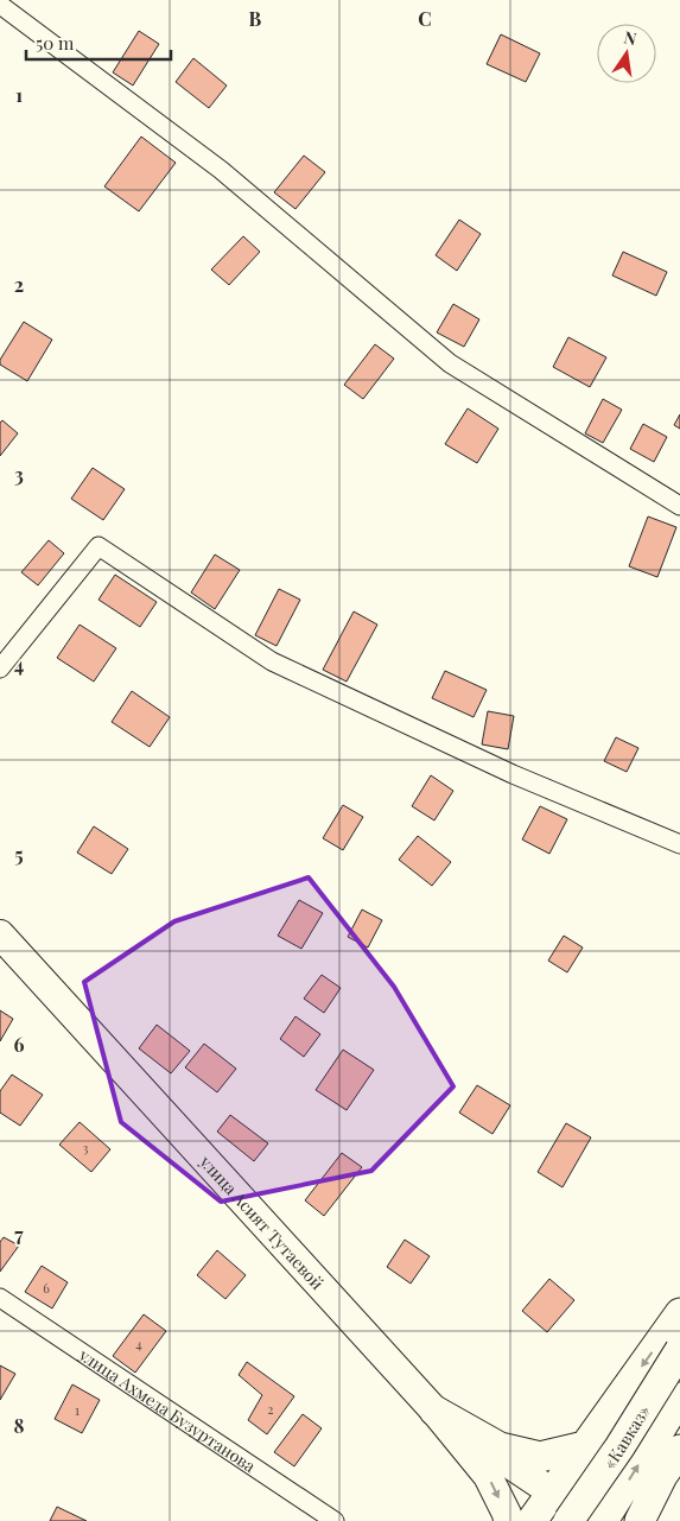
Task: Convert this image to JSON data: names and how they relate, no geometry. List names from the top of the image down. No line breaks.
{"streets":{"highway":["«Кавказ»"],"main road":["улица Асият Тутаевой"],"street":["улица Ахмеда Бузуртанова"]},"house_numbers":["3","6","4","2","1"],"scale_bar":"50 m","north":"top","grid":{"columns":["B","C"],"rows":["1","2","3","4","5","6","7","8"]}}
